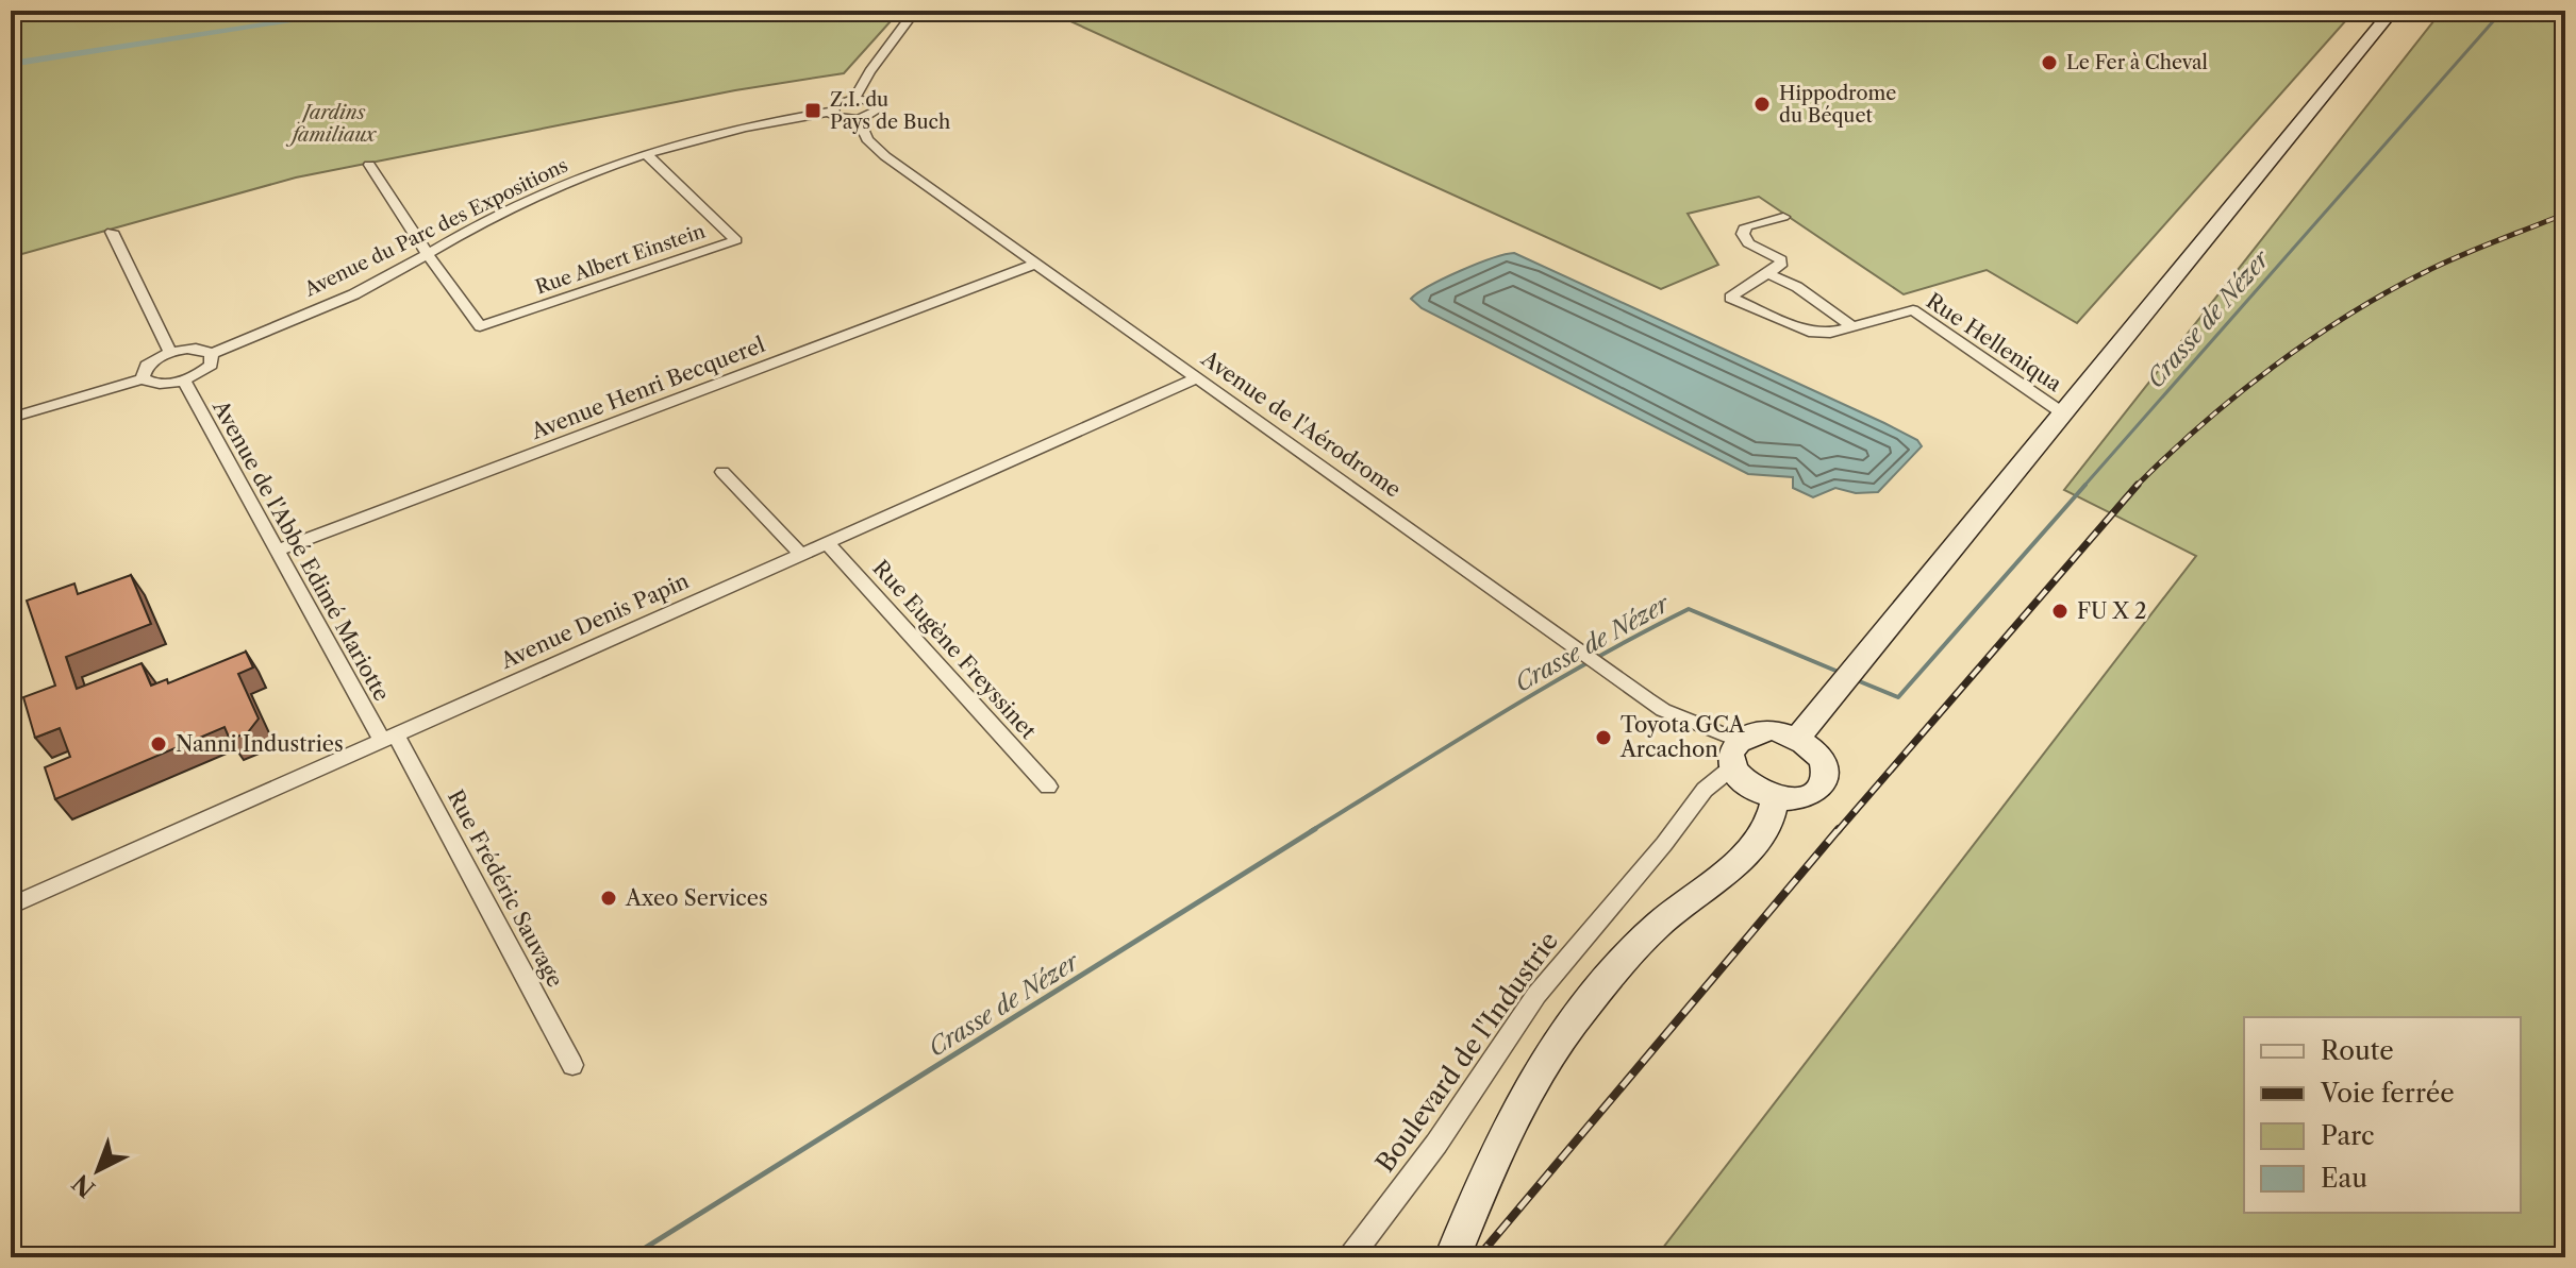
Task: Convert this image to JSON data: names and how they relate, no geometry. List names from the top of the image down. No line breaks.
{"streets":{"street":["Avenue du Parc des Expositions","Rue Albert Einstein","Rue Helleniqua","Avenue Henri Becquerel","Avenue de l'Aérodrome","Avenue de l'Abbé Edimé Mariotte","Avenue Denis Papin","Rue Eugène Freyssinet","Rue Frédéric Sauvage","Boulevard de l'Industrie"]},"crossings":[["Avenue du Parc des Expositions","Rue Albert Einstein"],["Avenue Henri Becquerel","Avenue de l'Aérodrome"],["Avenue Henri Becquerel","Avenue de l'Abbé Edimé Mariotte"],["Avenue de l'Aérodrome","Avenue Denis Papin"],["Avenue de l'Aérodrome","Boulevard de l'Industrie"],["Avenue de l'Abbé Edimé Mariotte","Avenue Denis Papin"],["Avenue de l'Abbé Edimé Mariotte","Rue Frédéric Sauvage"],["Avenue Denis Papin","Rue Eugène Freyssinet"],["Avenue Denis Papin","Rue Frédéric Sauvage"]],"water":["Crasse de Nézer"],"parks":["Jardins familiaux"],"places":{"other":["Le Fer à Cheval","Hippodrome du Béquet","FU X 2","Toyota GCA Arcachon","Nanni Industries","Axeo Services"],"transit":["Z.I. du Pays de Buch"]},"legend":["Route","Voie ferrée","Parc","Eau"],"north":"bottom left"}
